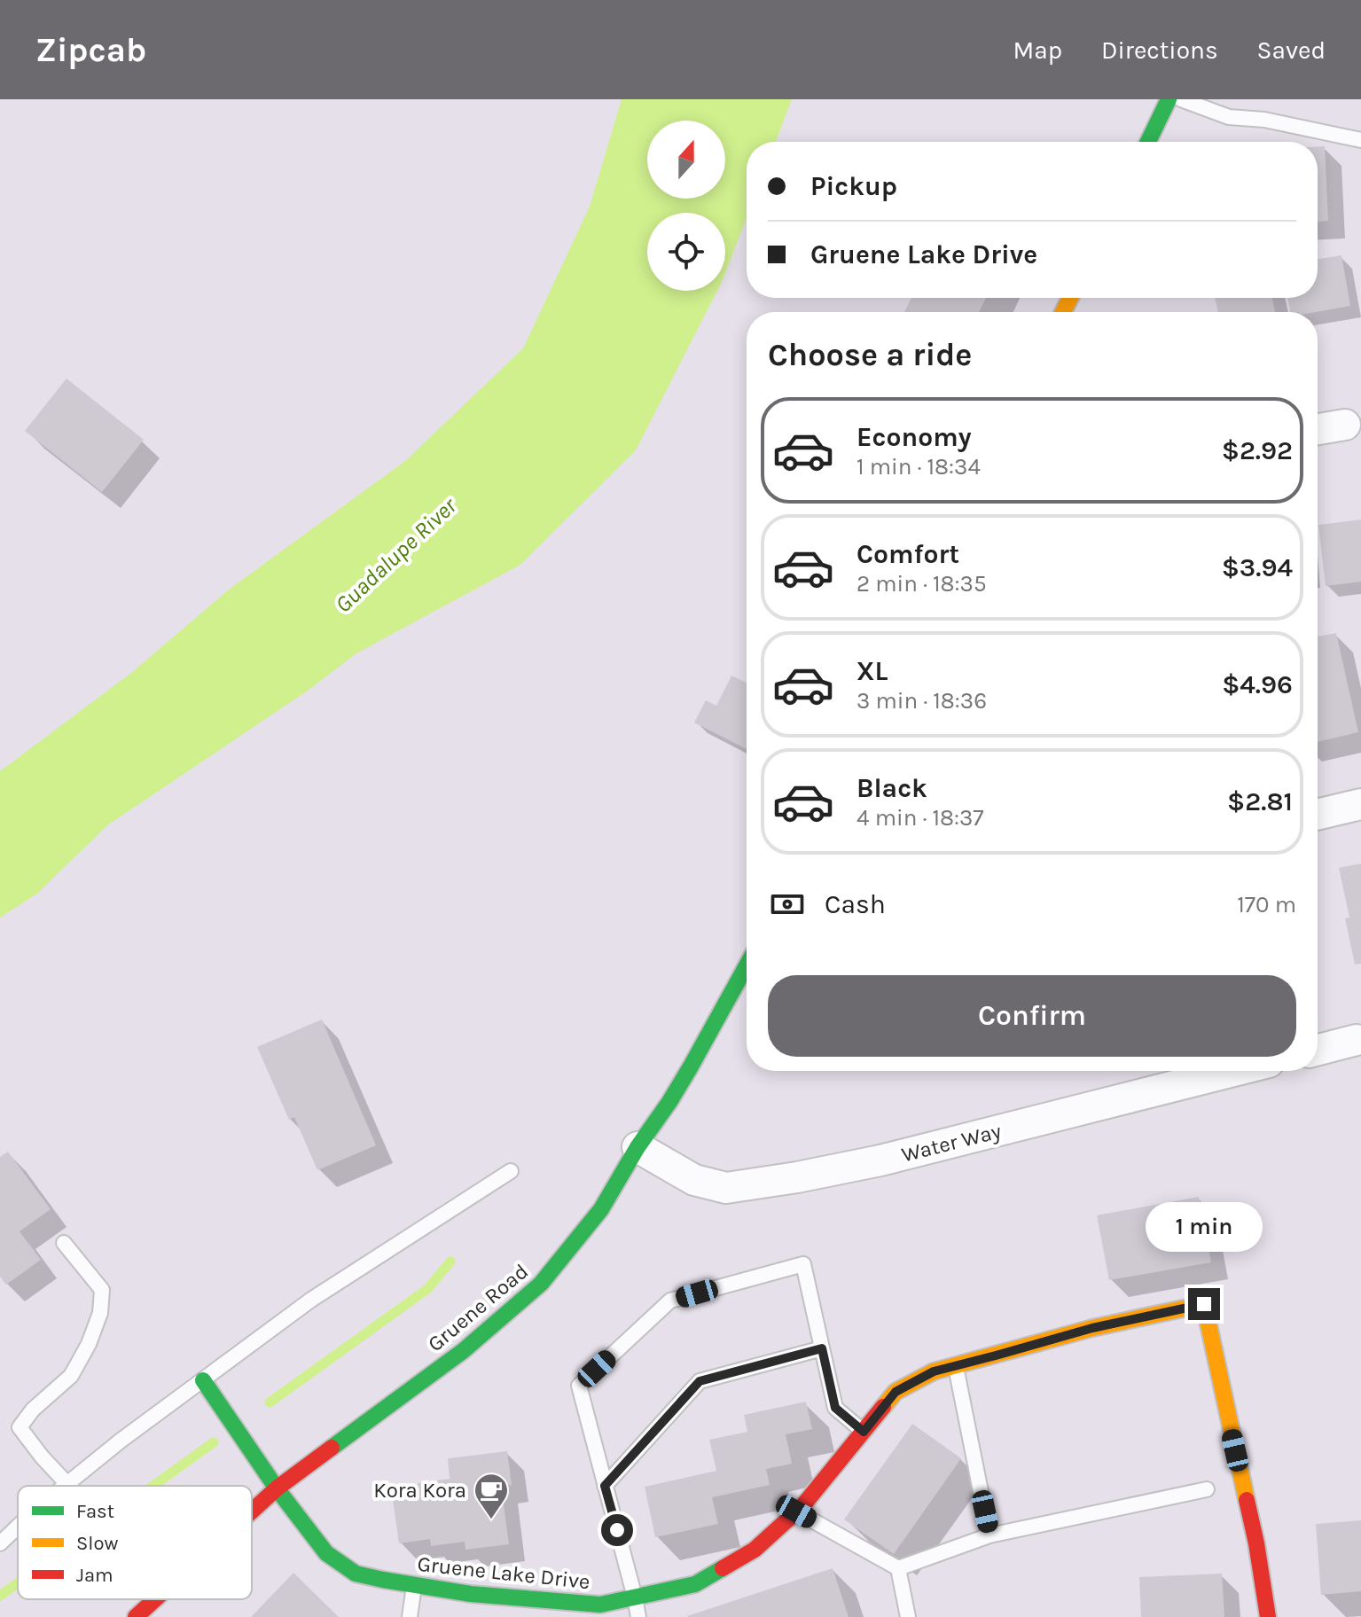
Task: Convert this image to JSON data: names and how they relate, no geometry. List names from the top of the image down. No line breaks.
{"streets":{"street":["Water Way","Gruene Road","Gruene Lake Drive"]},"crossings":[["Water Way","Gruene Road"],["Gruene Road","Gruene Lake Drive"]],"water":["Guadalupe River"],"places":{"cafe":["Kora Kora"]},"legend":["Fast","Slow","Jam"],"north":"top","page":{"header":"Zipcab","nav":["Map","Directions","Saved"],"banner":["Pickup","Gruene Lake Drive"],"heading":"Choose a ride","list":[{"name":"Economy","note":"1 min · 18:34","value":"$2.92"},{"name":"Comfort","note":"2 min · 18:35","value":"$3.94"},{"name":"XL","note":"3 min · 18:36","value":"$4.96"},{"name":"Black","note":"4 min · 18:37","value":"$2.81"}],"pay":["Cash","170 m"],"buttons":"Confirm","bubble":"1 min"}}
